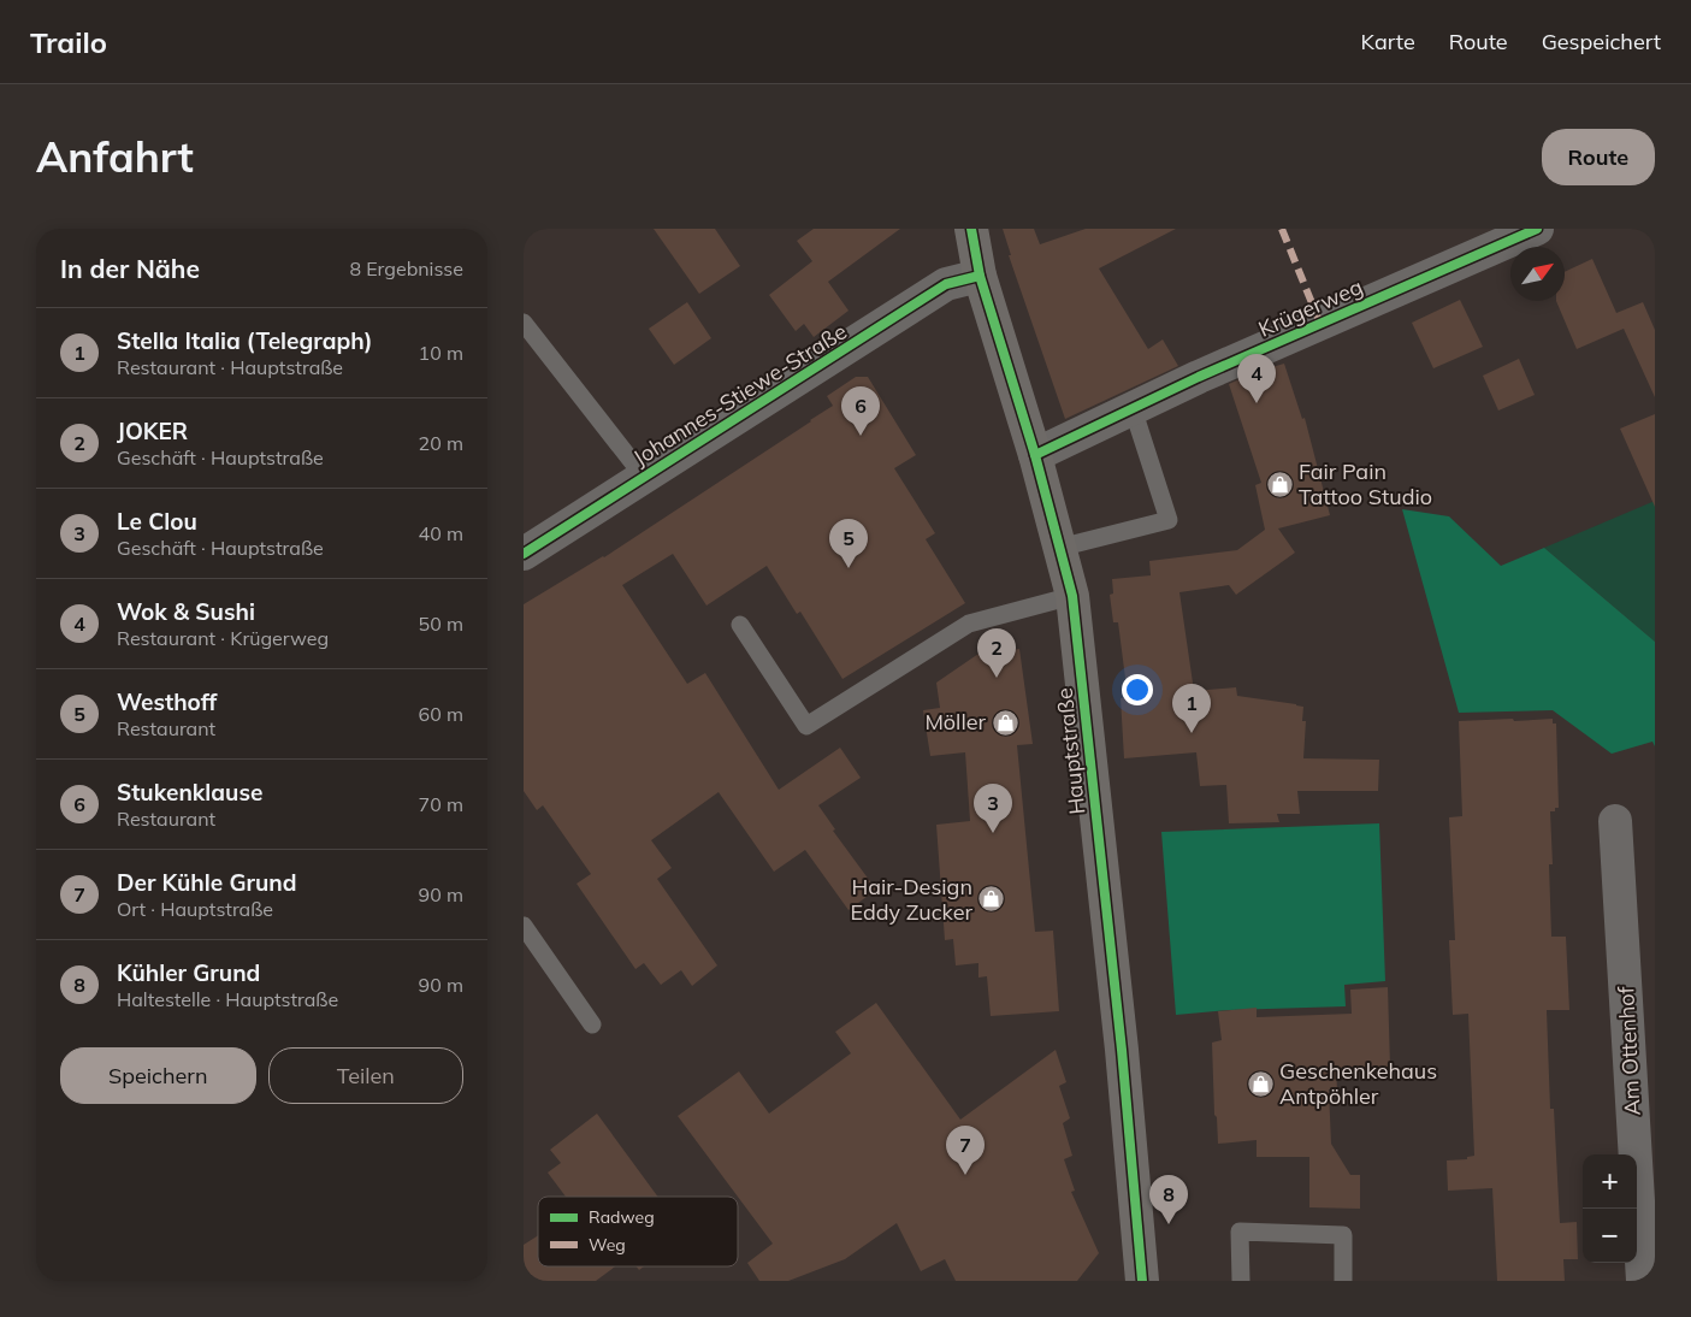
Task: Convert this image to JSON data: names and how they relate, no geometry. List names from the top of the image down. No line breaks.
{"streets":{"main road":["Hauptstraße"],"street":["Krügerweg","Johannes-Stiewe-Straße","Am Ottenhof"]},"crossings":[["Krügerweg","Hauptstraße"],["Johannes-Stiewe-Straße","Hauptstraße"]],"places":{"shop":["Fair Pain Tattoo Studio","Möller","Hair-Design Eddy Zucker","Geschenkehaus Antpöhler"]},"legend":["Radweg","Weg"],"north":"top right","page":{"header":"Trailo","nav":["Karte","Route","Gespeichert"],"buttons":["Route",["Speichern","Teilen"]],"title":"Anfahrt","heading":["In der Nähe","8 Ergebnisse"],"list":[{"mark":"1","name":"Stella Italia (Telegraph)","note":"Restaurant · Hauptstraße","value":"10 m"},{"mark":"2","name":"JOKER","note":"Geschäft · Hauptstraße","value":"20 m"},{"mark":"3","name":"Le Clou","note":"Geschäft · Hauptstraße","value":"40 m"},{"mark":"4","name":"Wok & Sushi","note":"Restaurant · Krügerweg","value":"50 m"},{"mark":"5","name":"Westhoff","note":"Restaurant","value":"60 m"},{"mark":"6","name":"Stukenklause","note":"Restaurant","value":"70 m"},{"mark":"7","name":"Der Kühle Grund","note":"Ort · Hauptstraße","value":"90 m"},{"mark":"8","name":"Kühler Grund","note":"Haltestelle · Hauptstraße","value":"90 m"}],"pins":["4","6","5","2","1","3","7","8"],"map_buttons":["+","−"]}}
